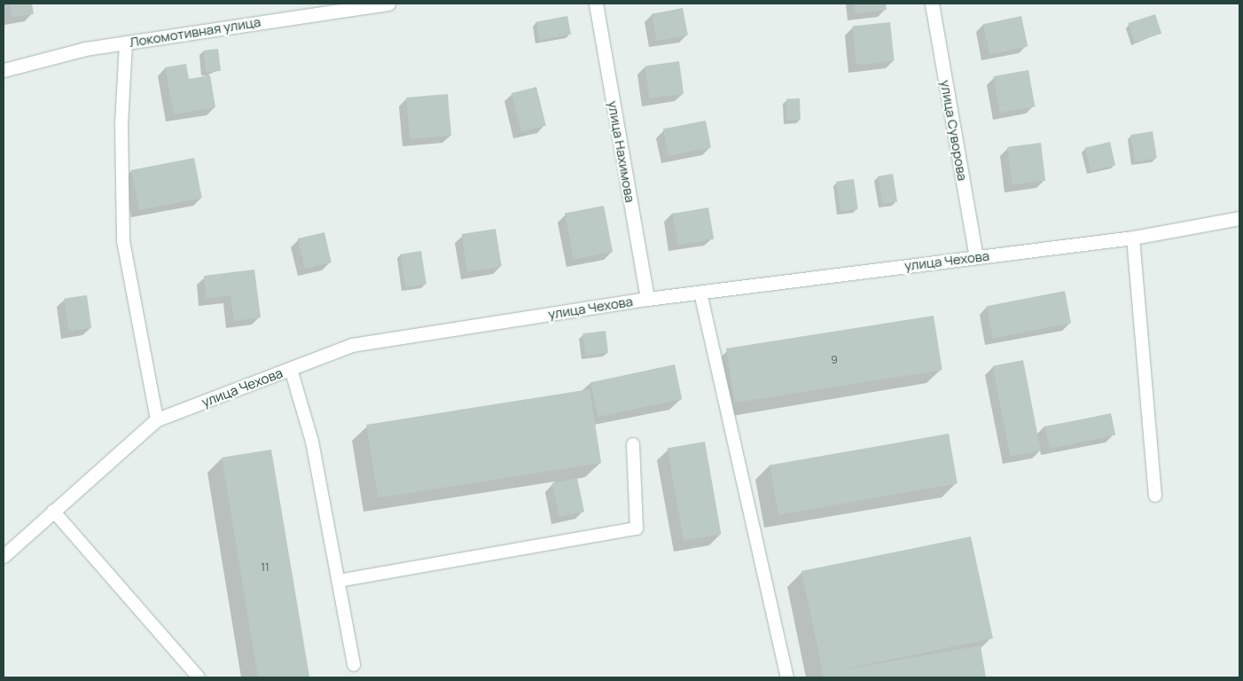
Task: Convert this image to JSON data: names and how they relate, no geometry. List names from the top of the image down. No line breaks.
{"streets":{"street":["Локомотивная улица","улица Суворова","улица Нахимова","улица Чехова"]},"crossings":[["улица Суворова","улица Чехова"],["улица Нахимова","улица Чехова"]],"house_numbers":["9","11"]}
